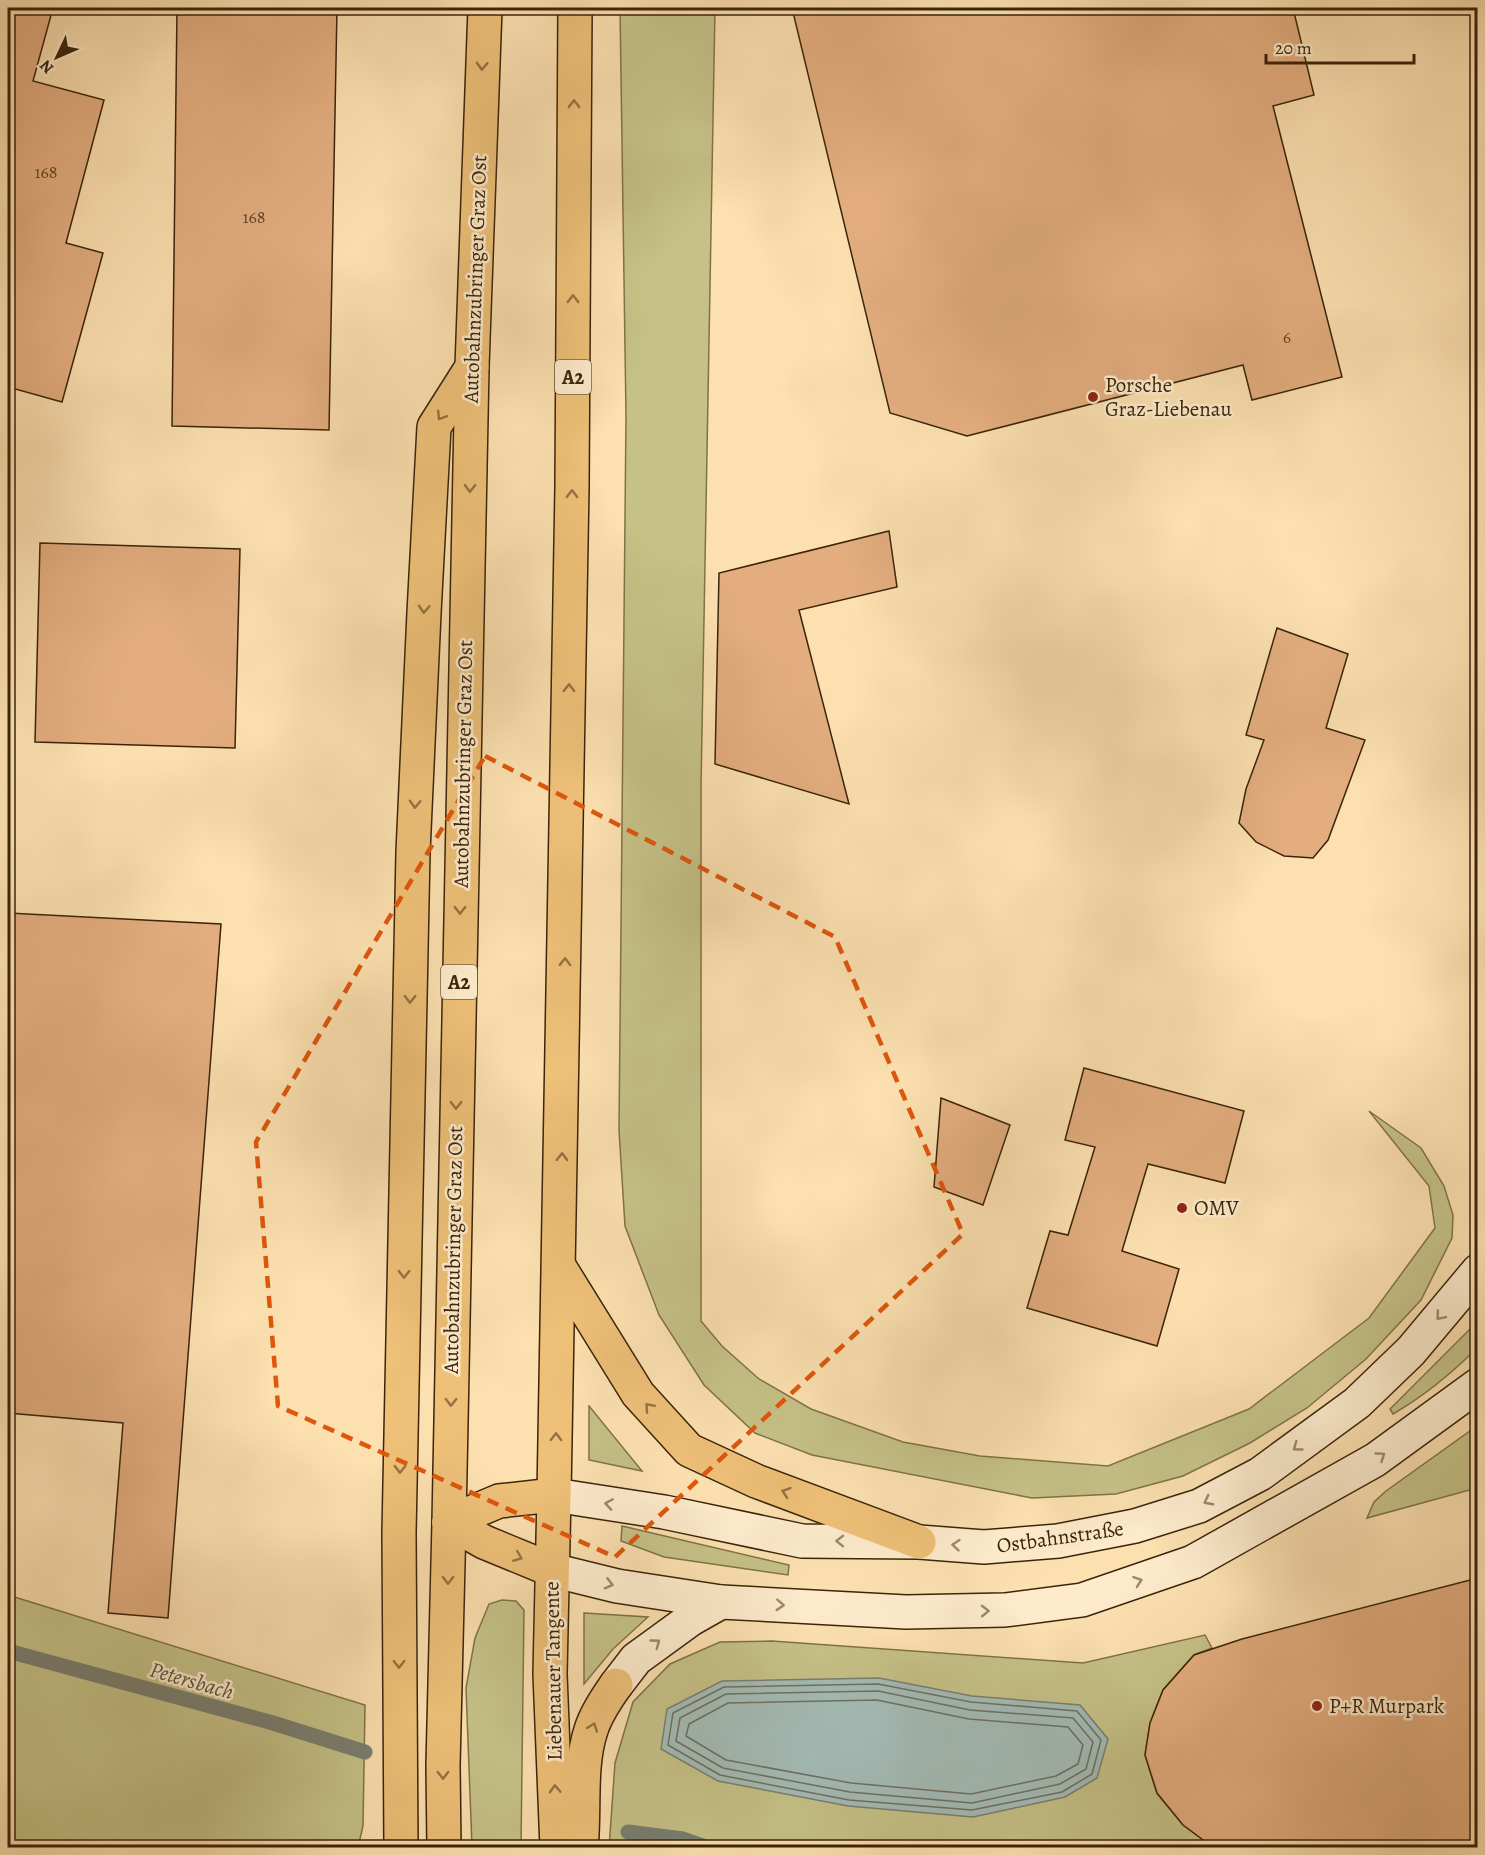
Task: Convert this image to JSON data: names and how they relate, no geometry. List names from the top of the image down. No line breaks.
{"streets":{"main road":["Autobahnzubringer Graz Ost","A2","Ostbahnstraße","Liebenauer Tangente"]},"crossings":[["A2","Ostbahnstraße"],["A2","Liebenauer Tangente"],["Ostbahnstraße","Liebenauer Tangente"]],"water":["Petersbach"],"places":["Porsche Graz-Liebenau","OMV","P+R Murpark"],"house_numbers":["168","168","6"],"scale_bar":"20 m","north":"bottom left"}
